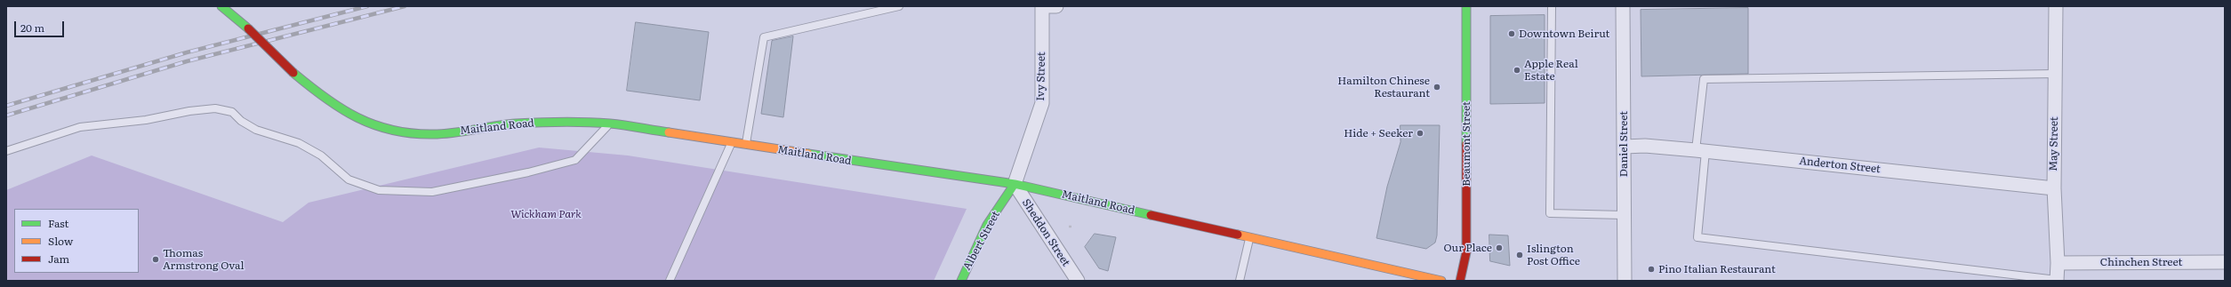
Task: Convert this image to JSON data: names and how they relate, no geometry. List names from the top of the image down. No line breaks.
{"streets":{"main road":["Maitland Road","Beaumont Street","Albert Street"],"street":["Ivy Street","Daniel Street","May Street","Anderton Street","Sheddon Street","Chinchen Street"]},"crossings":[["Ivy Street","Maitland Road"],["Ivy Street","Sheddon Street"],["Ivy Street","Albert Street"],["Maitland Road","Sheddon Street"],["Maitland Road","Albert Street"],["Daniel Street","Anderton Street"],["May Street","Anderton Street"],["May Street","Chinchen Street"],["Sheddon Street","Albert Street"]],"parks":["Wickham Park"],"places":["Downtown Beirut","Apple Real Estate","Hamilton Chinese Restaurant","Hide + Seeker","Our Place","Islington Post Office","Thomas Armstrong Oval","Pino Italian Restaurant"],"legend":["Fast","Slow","Jam"],"scale_bar":"20 m"}
